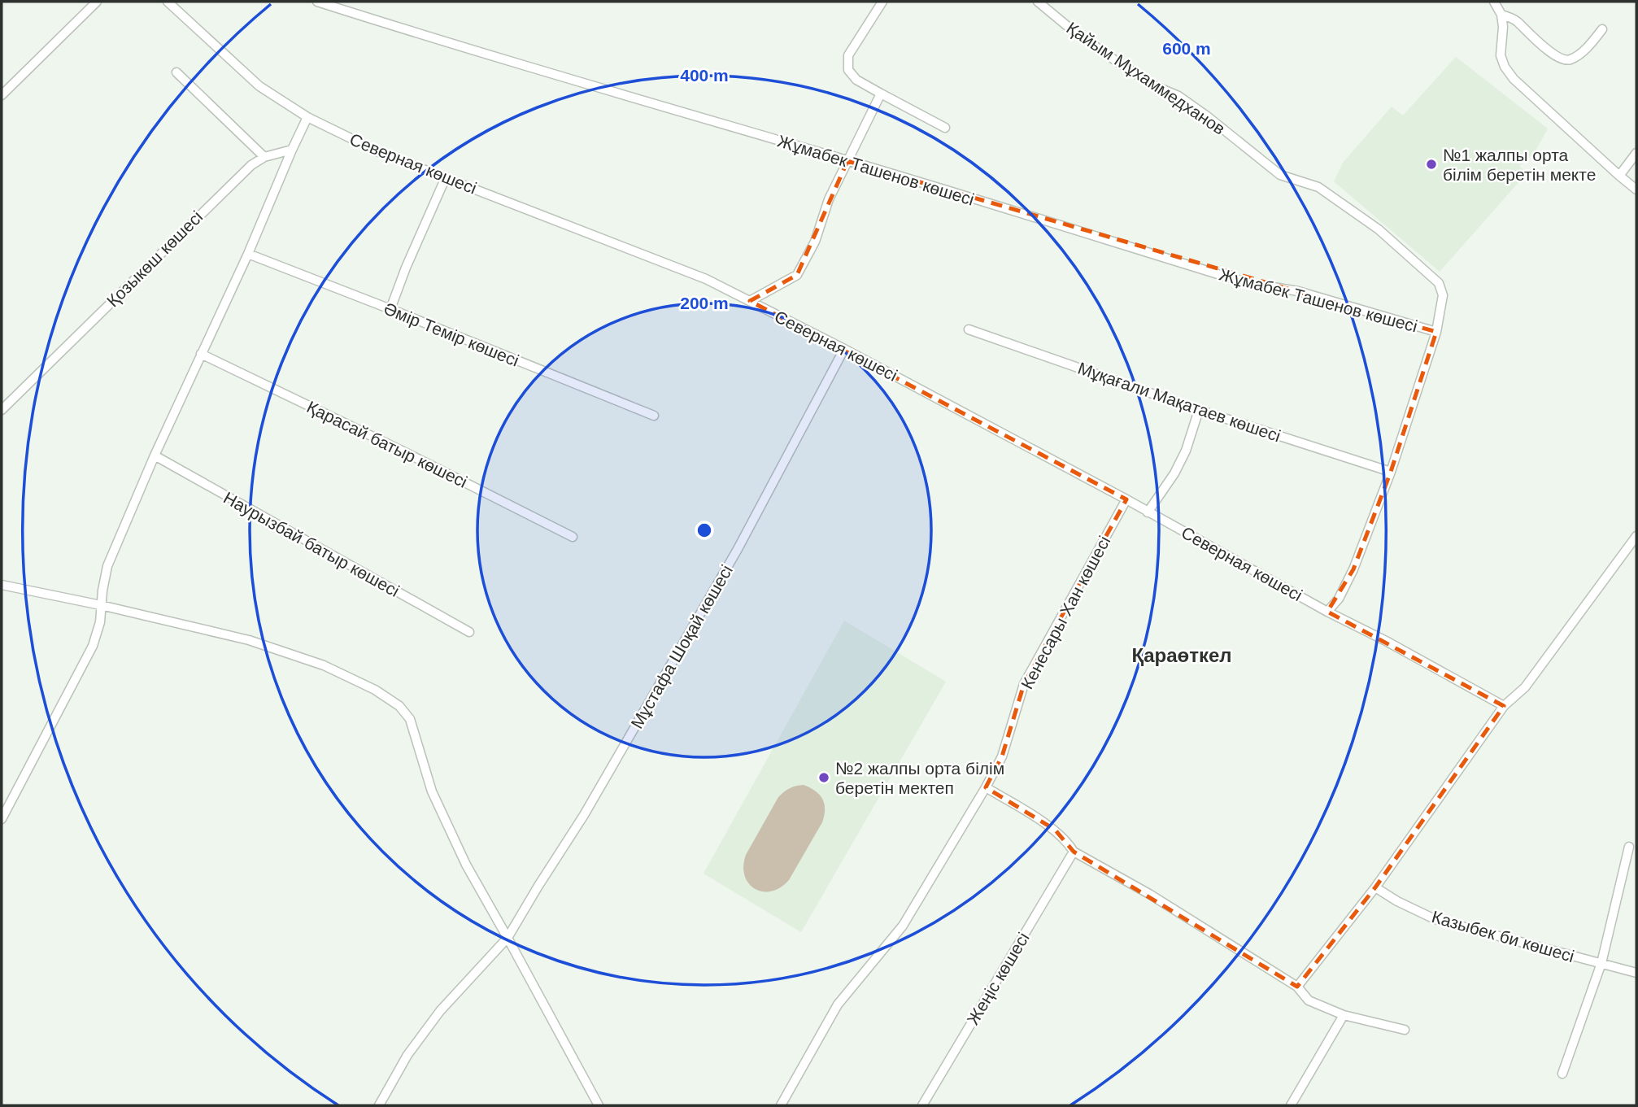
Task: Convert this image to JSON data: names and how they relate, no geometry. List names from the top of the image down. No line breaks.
{"streets":{"street":["Қайым Мұхаммедханов","Северная көшесі","Жұмабек Ташенов көшесі","Қозыкөш көшесі","Әмір Темір көшесі","Мұқағали Мақатаев көшесі","Қарасай батыр көшесі","Наурызбай батыр көшесі","Кенесары Хан көшесі","Мұстафа Шоқай көшесі","Казыбек би көшесі","Жеңіс көшесі"]},"crossings":[["Қайым Мұхаммедханов","Жұмабек Ташенов көшесі"],["Северная көшесі","Кенесары Хан көшесі"],["Северная көшесі","Мұстафа Шоқай көшесі"]],"districts":["Қараөткел"],"places":["№1 жалпы орта білім беретін мекте","№2 жалпы орта білім беретін мектеп"],"rings":["600 m","400 m","200 m"]}
